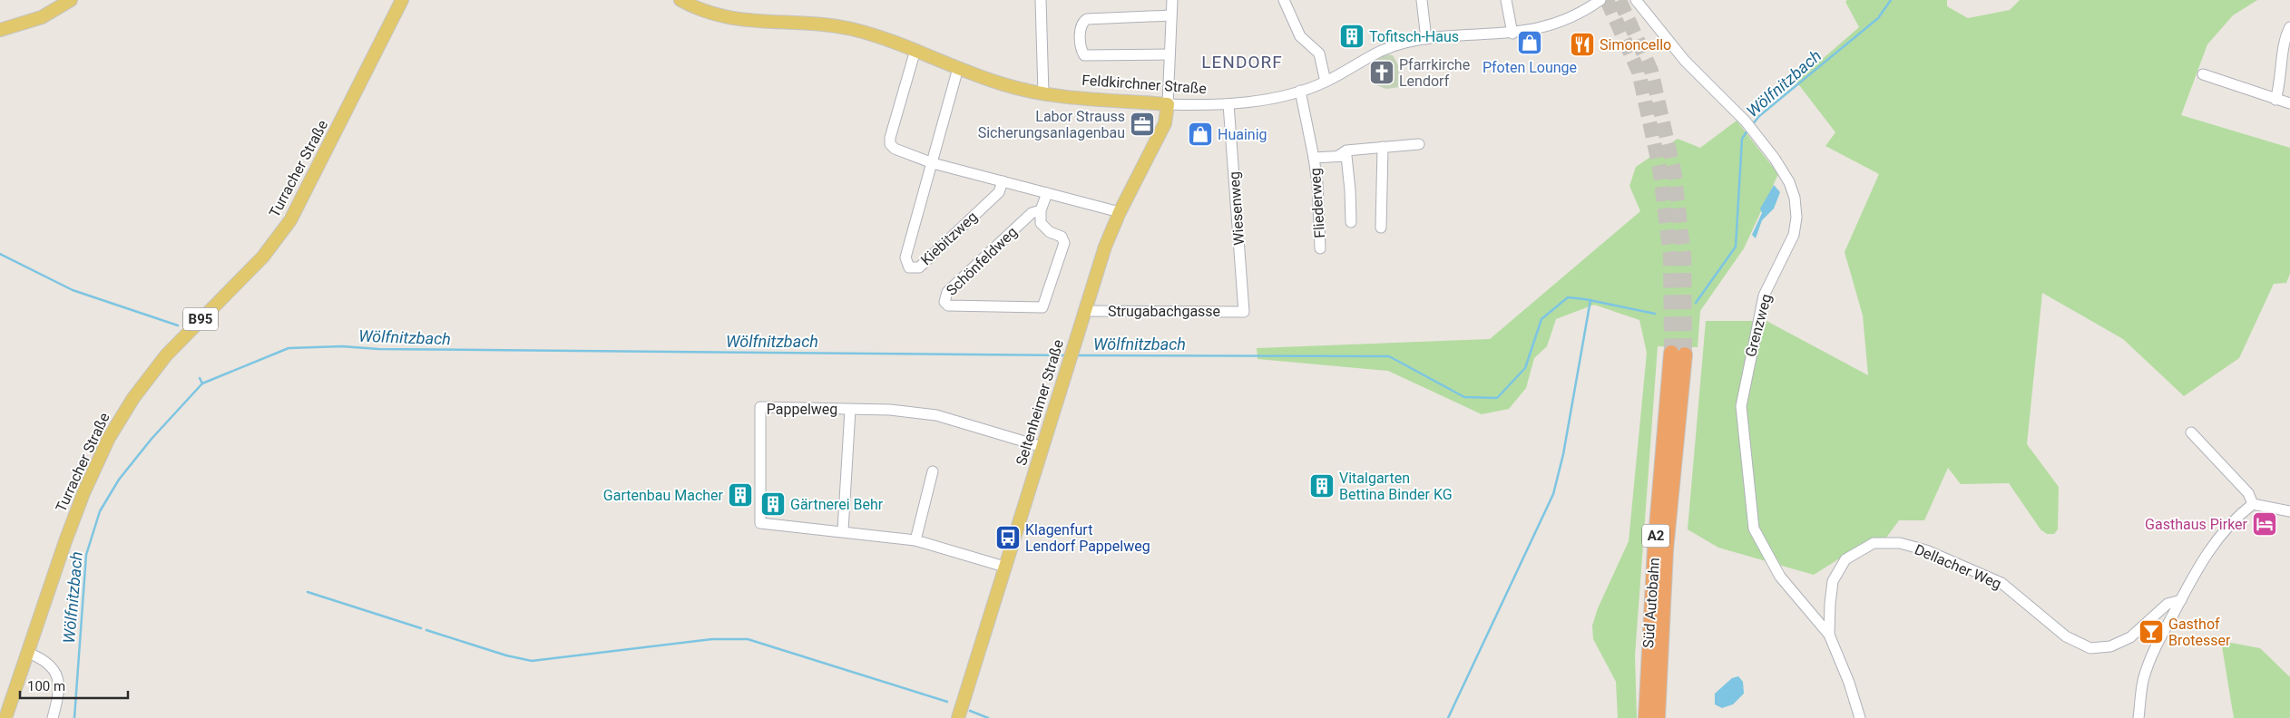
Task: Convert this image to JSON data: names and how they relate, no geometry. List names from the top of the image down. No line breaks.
{"streets":{"highway":["A2","Süd Autobahn"],"main road":["Feldkirchner Straße","Turracher Straße","B95","Seltenheimer Straße"],"street":["Fliederweg","Wiesenweg","Kiebitzweg","Schönfeldweg","Strugabachgasse","Grenzweg","Pappelweg","Dellacher Weg"]},"crossings":[["Feldkirchner Straße","Fliederweg"],["Feldkirchner Straße","Wiesenweg"],["Feldkirchner Straße","Seltenheimer Straße"],["Wiesenweg","Strugabachgasse"],["Strugabachgasse","Seltenheimer Straße"],["Grenzweg","Dellacher Weg"],["Seltenheimer Straße","Pappelweg"]],"districts":["LENDORF"],"water":["Wölfnitzbach"],"places":{"building":["Tofitsch-Haus","Vitalgarten Bettina Binder KG","Gartenbau Macher","Gärtnerei Behr"],"shop":["Pfoten Lounge","Huainig"],"restaurant":["Simoncello"],"church":["Pfarrkirche Lendorf"],"office":["Labor Strauss Sicherungsanlagenbau"],"hotel":["Gasthaus Pirker"],"bus stop":["Klagenfurt Lendorf Pappelweg"],"bar":["Gasthof Brotesser"]},"scale_bar":"100 m"}
